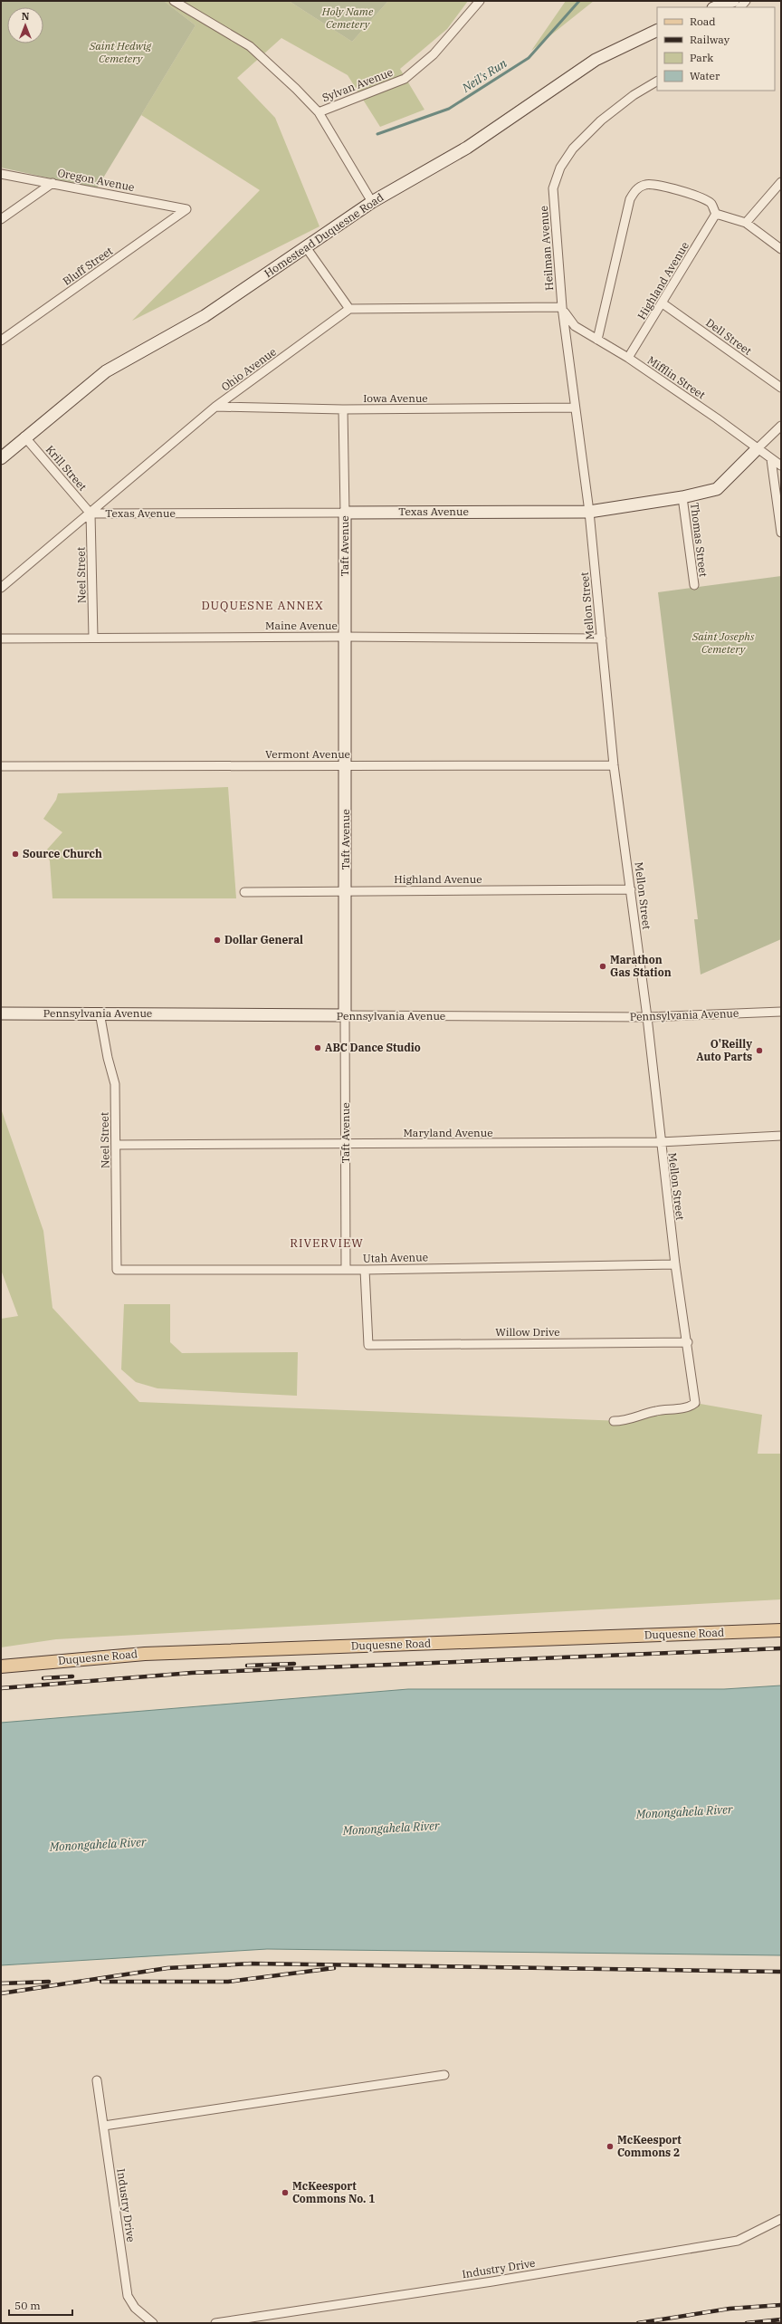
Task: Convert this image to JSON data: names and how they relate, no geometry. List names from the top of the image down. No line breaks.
{"streets":{"main road":["Duquesne Road"],"street":["Sylvan Avenue","Oregon Avenue","Homestead Duquesne Road","Heilman Avenue","Bluff Street","Highland Avenue","Dell Street","Ohio Avenue","Mifflin Street","Iowa Avenue","Krill Street","Texas Avenue","Thomas Street","Taft Avenue","Neel Street","Mellon Street","Maine Avenue","Vermont Avenue","Pennsylvania Avenue","Maryland Avenue","Utah Avenue","Willow Drive","Industry Drive"]},"crossings":[["Oregon Avenue","Bluff Street"],["Homestead Duquesne Road","Krill Street"],["Heilman Avenue","Mifflin Street"],["Heilman Avenue","Mellon Street"],["Highland Avenue","Dell Street"],["Highland Avenue","Mifflin Street"],["Highland Avenue","Taft Avenue"],["Highland Avenue","Mellon Street"],["Ohio Avenue","Iowa Avenue"],["Ohio Avenue","Krill Street"],["Ohio Avenue","Texas Avenue"],["Ohio Avenue","Neel Street"],["Mifflin Street","Texas Avenue"],["Mifflin Street","Mellon Street"],["Iowa Avenue","Taft Avenue"],["Iowa Avenue","Mellon Street"],["Krill Street","Texas Avenue"],["Krill Street","Neel Street"],["Texas Avenue","Thomas Street"],["Texas Avenue","Taft Avenue"],["Texas Avenue","Neel Street"],["Texas Avenue","Mellon Street"],["Taft Avenue","Maine Avenue"],["Taft Avenue","Vermont Avenue"],["Taft Avenue","Pennsylvania Avenue"],["Taft Avenue","Maryland Avenue"],["Taft Avenue","Utah Avenue"],["Neel Street","Maine Avenue"],["Neel Street","Pennsylvania Avenue"],["Neel Street","Maryland Avenue"],["Neel Street","Utah Avenue"],["Mellon Street","Maine Avenue"],["Mellon Street","Vermont Avenue"],["Mellon Street","Pennsylvania Avenue"],["Mellon Street","Maryland Avenue"],["Mellon Street","Utah Avenue"],["Mellon Street","Willow Drive"],["Utah Avenue","Willow Drive"]],"districts":["DUQUESNE ANNEX","RIVERVIEW"],"water":["Neil's Run","Monongahela River"],"parks":["Holy Name Cemetery","Saint Hedwig Cemetery","Saint Josephs Cemetery"],"places":["Source Church","Dollar General","Marathon Gas Station","ABC Dance Studio","O'Reilly Auto Parts","McKeesport Commons 2","McKeesport Commons No. 1"],"legend":["Road","Railway","Park","Water"],"scale_bar":"50 m","north":"top"}
